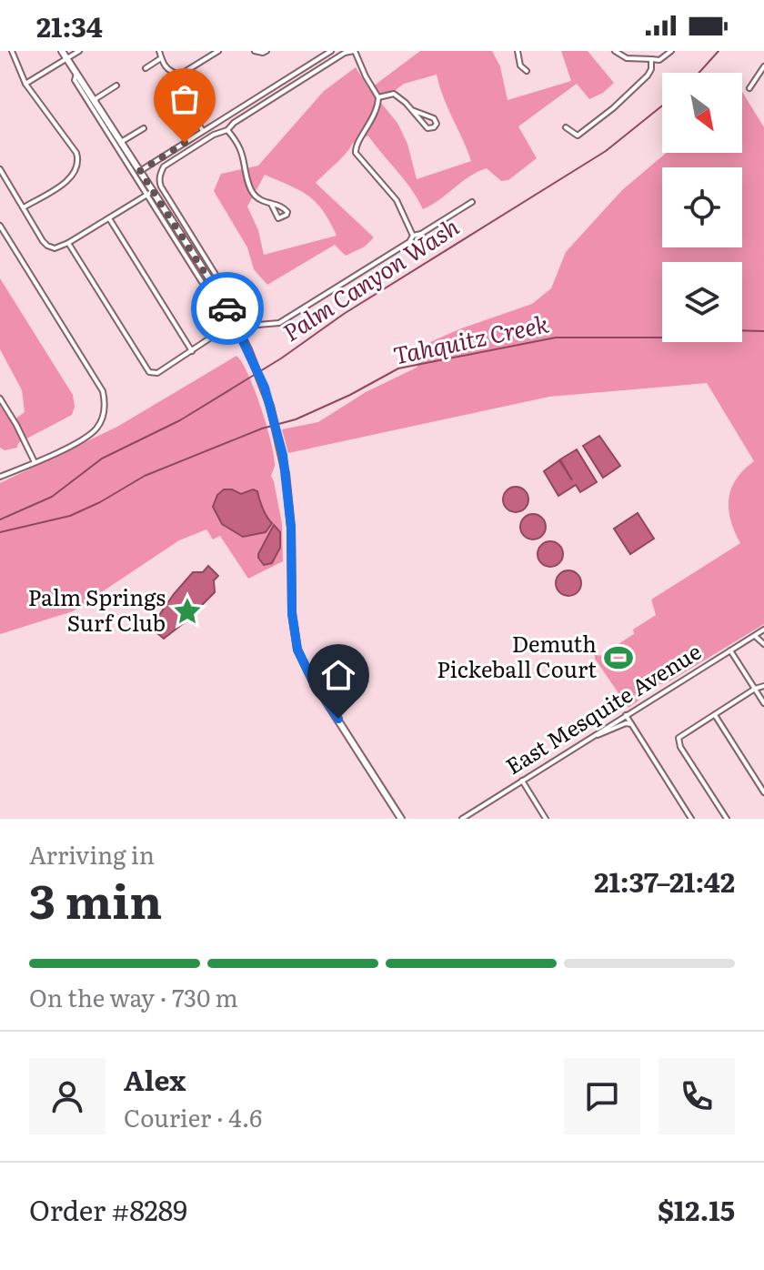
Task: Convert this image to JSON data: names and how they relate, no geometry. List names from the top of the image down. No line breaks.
{"streets":{"street":["East Mesquite Avenue"]},"water":["Palm Canyon Wash","Tahquitz Creek"],"places":{"place":["Palm Springs Surf Club"],"sports":["Demuth Pickeball Court"]},"north":"bottom right","page":{"status":"21:34","heading":["3 min","Arriving in","21:37–21:42"],"panel":["Alex","Courier · 4.6","Order #8289","$12.15"],"bar":"On the way · 730 m"}}
